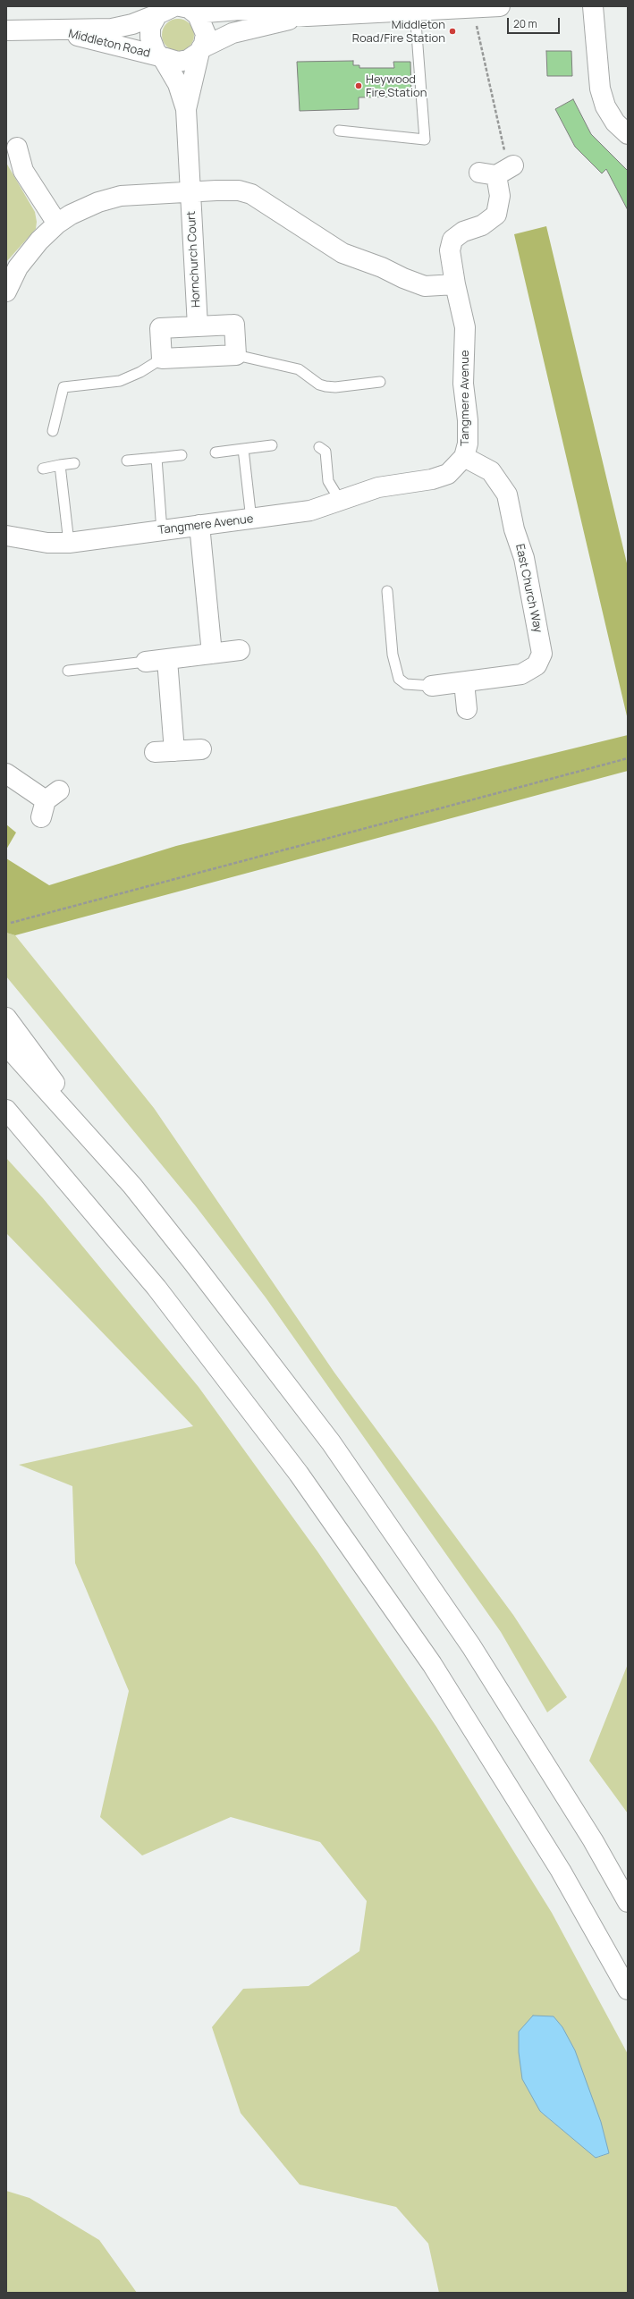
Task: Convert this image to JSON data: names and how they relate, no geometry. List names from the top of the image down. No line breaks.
{"streets":{"main road":["Middleton Road","Hornchurch Court","Tangmere Avenue","East Church Way"]},"crossings":[["Tangmere Avenue","East Church Way"]],"places":["Middleton Road/Fire Station","Heywood Fire Station"],"scale_bar":"20 m"}
